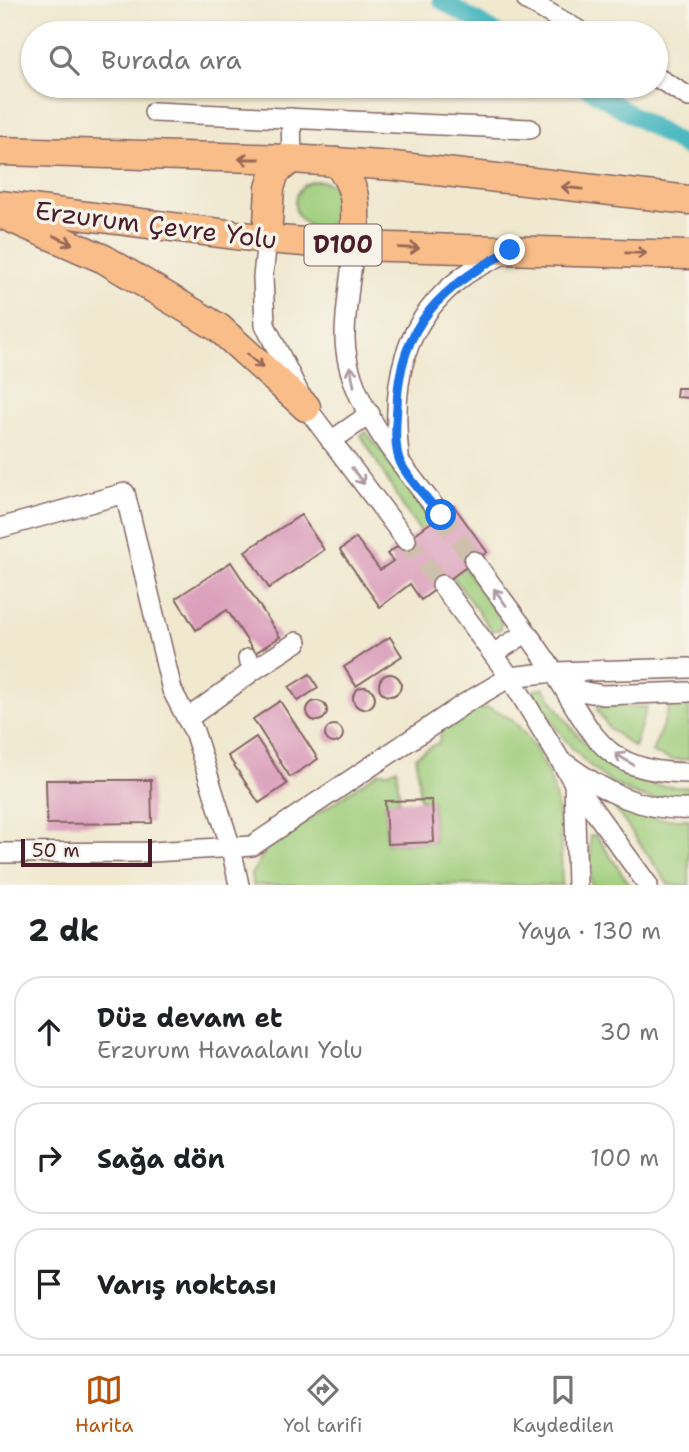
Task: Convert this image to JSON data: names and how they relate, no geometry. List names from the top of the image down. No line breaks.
{"streets":{"highway":["Erzurum Çevre Yolu","D100"]},"scale_bar":"50 m","page":{"search":"Burada ara","scale":"50 m","heading":["2 dk","Yaya · 130 m"],"list":[["Düz devam et","Erzurum Havaalanı Yolu","30 m"],["Sağa dön","100 m"],"Varış noktası"],"nav":["Harita","Yol tarifi","Kaydedilen"]}}
